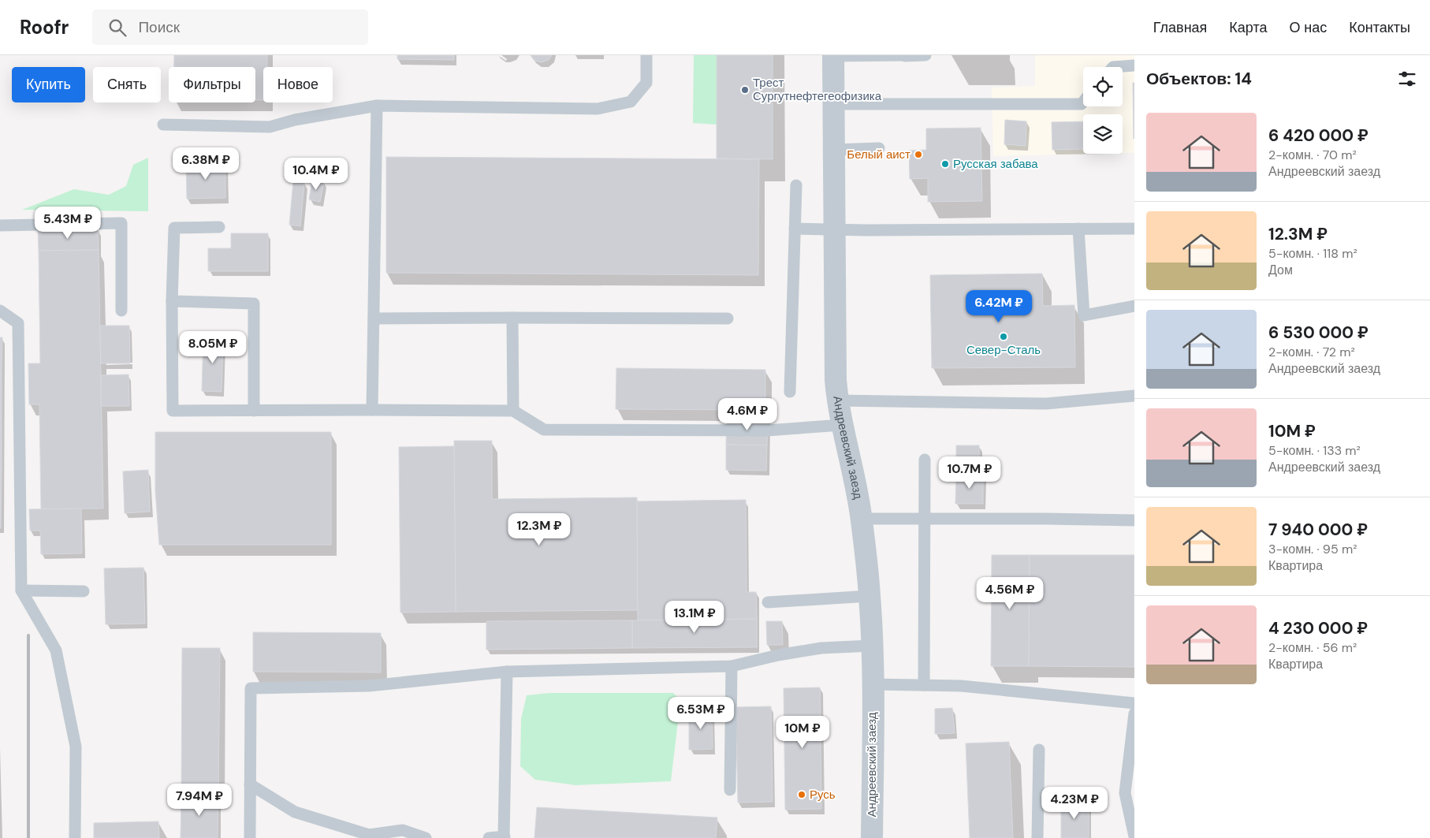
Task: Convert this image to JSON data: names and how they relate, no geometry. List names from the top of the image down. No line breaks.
{"streets":{"street":["Андреевский заезд"]},"places":["Трест Сургутнефтегеофизика","Белый аист","Русская забава","Север-Сталь","Русь"],"page":{"header":"Roofr","search":"Поиск","nav":["Главная","Карта","О нас","Контакты"],"heading":"Объектов: 14","chip":["Купить","Снять","Фильтры","Новое"],"list":[{"name":"6 420 000 ₽","note":"2-комн. · 70 m² · Андреевский заезд"},{"name":"12.3M ₽","note":"5-комн. · 118 m² · Дом"},{"name":"6 530 000 ₽","note":"2-комн. · 72 m² · Андреевский заезд"},{"name":"10M ₽","note":"5-комн. · 133 m² · Андреевский заезд"},{"name":"7 940 000 ₽","note":"3-комн. · 95 m² · Квартира"},{"name":"4 230 000 ₽","note":"2-комн. · 56 m² · Квартира"}],"price":["6.38M ₽","10.4M ₽","5.43M ₽","6.42M ₽","8.05M ₽","4.6M ₽","10.7M ₽","12.3M ₽","4.56M ₽","13.1M ₽","6.53M ₽","10M ₽","7.94M ₽","4.23M ₽"]}}
